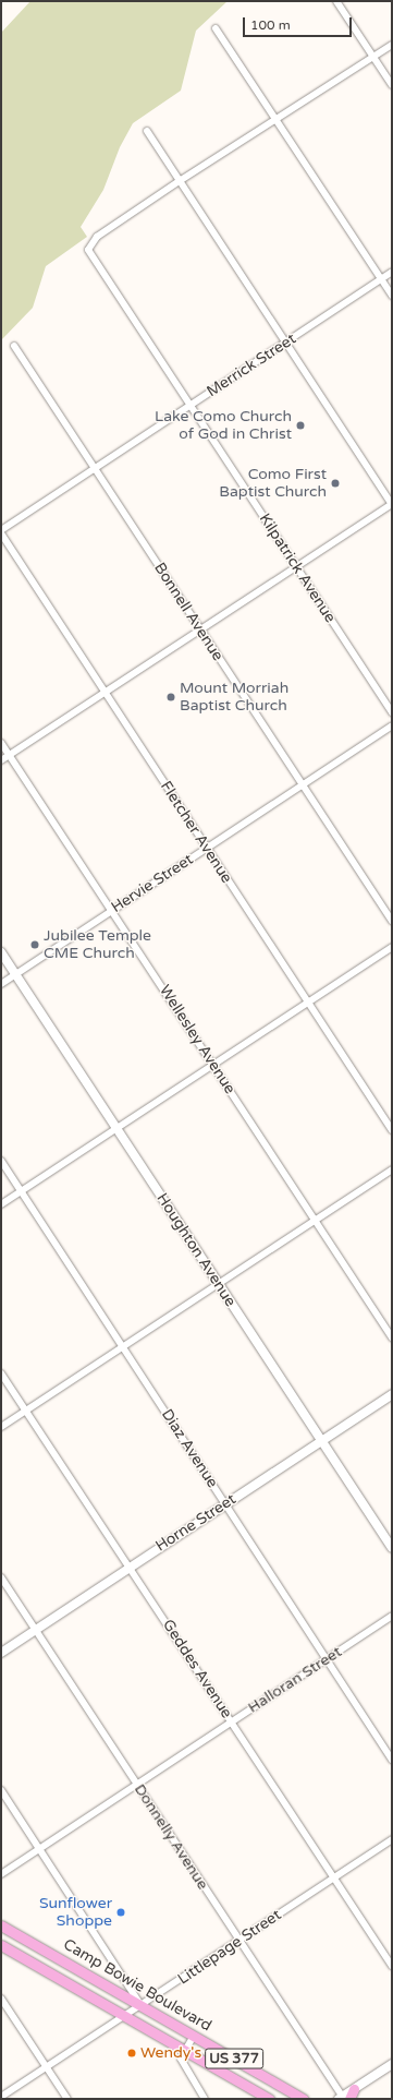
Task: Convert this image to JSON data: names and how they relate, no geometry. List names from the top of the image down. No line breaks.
{"streets":{"main road":["Camp Bowie Boulevard","US 377"],"street":["Merrick Street","Kilpatrick Avenue","Bonnell Avenue","Fletcher Avenue","Hervie Street","Wellesley Avenue","Houghton Avenue","Diaz Avenue","Horne Street","Geddes Avenue","Halloran Street","Donnelly Avenue","Littlepage Street"]},"crossings":[["Merrick Street","Kilpatrick Avenue"],["Merrick Street","Bonnell Avenue"],["Bonnell Avenue","Hervie Street"],["Fletcher Avenue","Hervie Street"],["Hervie Street","Wellesley Avenue"],["Hervie Street","Houghton Avenue"],["Houghton Avenue","Horne Street"],["Diaz Avenue","Horne Street"],["Diaz Avenue","Halloran Street"],["Horne Street","Geddes Avenue"],["Horne Street","Donnelly Avenue"],["Geddes Avenue","Halloran Street"],["Geddes Avenue","Littlepage Street"],["Halloran Street","Donnelly Avenue"],["Donnelly Avenue","Littlepage Street"],["Littlepage Street","Camp Bowie Boulevard"]],"places":["Lake Como Church of God in Christ","Como First Baptist Church","Mount Morriah Baptist Church","Jubilee Temple CME Church","Sunflower Shoppe","Wendy's"],"scale_bar":"100 m"}
